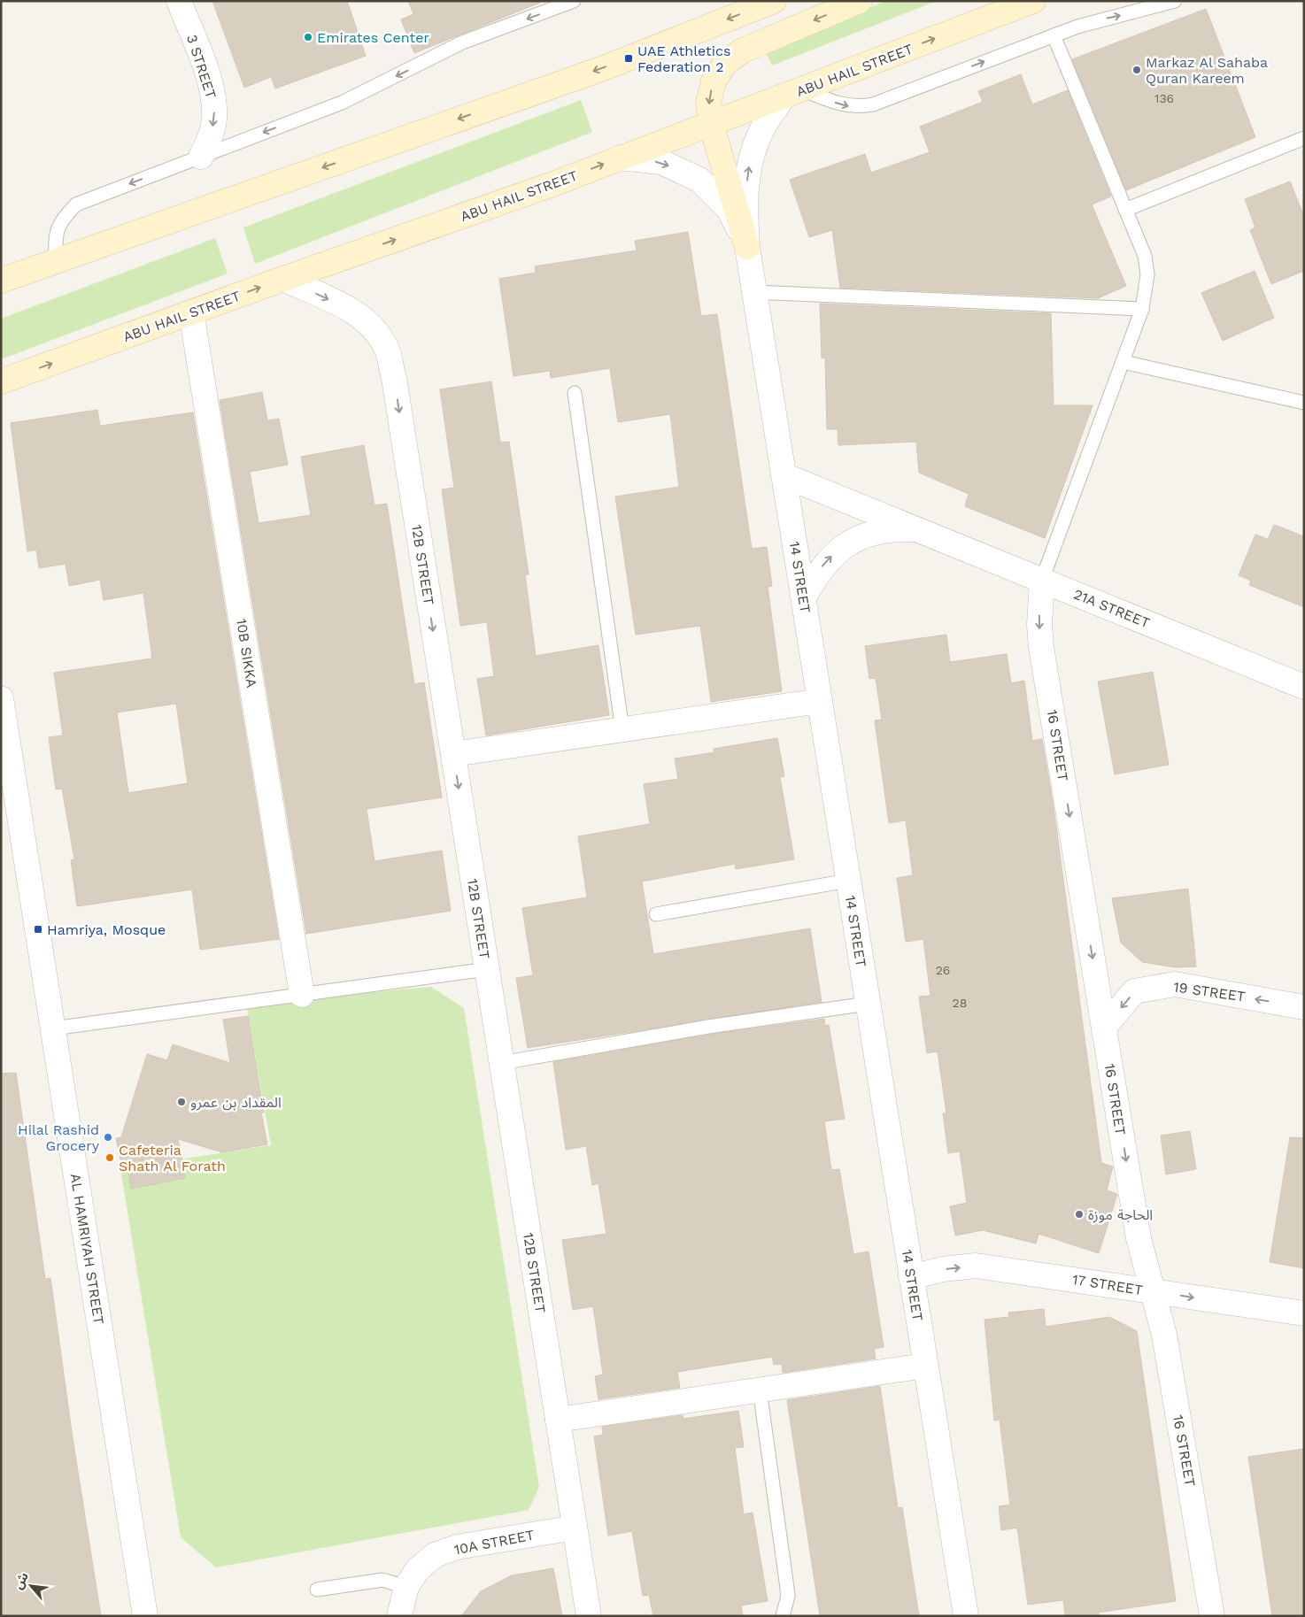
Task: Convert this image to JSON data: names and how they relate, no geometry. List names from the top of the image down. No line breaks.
{"streets":{"main road":["ABU HAIL STREET"],"street":["3 STREET","12B STREET","14 STREET","21A STREET","10B SIKKA","16 STREET","19 STREET","AL HAMRIYAH STREET","17 STREET","10A STREET"]},"crossings":[["ABU HAIL STREET","12B STREET"],["ABU HAIL STREET","14 STREET"],["ABU HAIL STREET","10B SIKKA"],["12B STREET","10A STREET"],["14 STREET","21A STREET"],["14 STREET","17 STREET"],["21A STREET","16 STREET"],["16 STREET","19 STREET"],["16 STREET","17 STREET"]],"one_way":["3 STREET","12B STREET","16 STREET","19 STREET","17 STREET"],"places":{"other":["Emirates Center","Markaz Al Sahaba Quran Kareem","المقداد بن عمرو","Hilal Rashid Grocery","Cafeteria Shath Al Forath","الحاجة موزة"],"transit":["UAE Athletics Federation 2","Hamriya, Mosque"]},"house_numbers":["136","26","28"],"north":"top left"}
